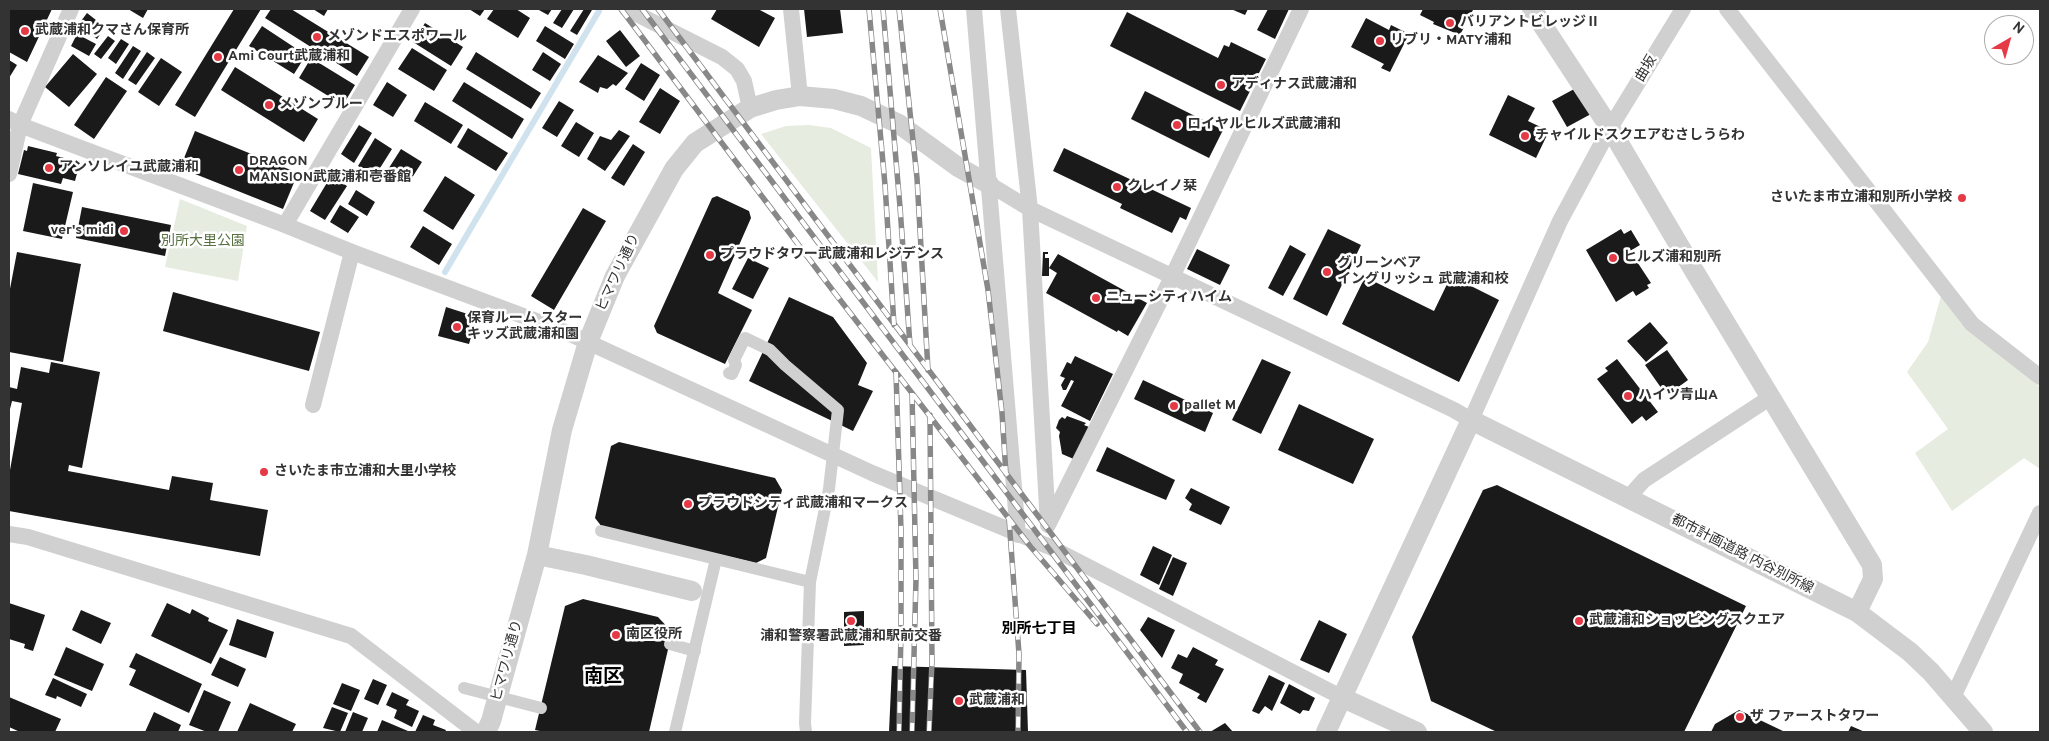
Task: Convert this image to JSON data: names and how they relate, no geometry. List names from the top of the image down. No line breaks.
{"streets":{"street":["曲坂","ヒマワリ通り","都市計画道路 内谷別所線"]},"crossings":[["曲坂","都市計画道路 内谷別所線"]],"districts":["別所七丁目","南区"],"parks":["別所大里公園"],"places":["バリアントビレッジⅡ","武蔵浦和クマさん保育所","メゾンドエスポワール","リブリ・MATY浦和","Ami Court武蔵浦和","アディナス武蔵浦和","メゾンブルー","ロイヤルヒルズ武蔵浦和","チャイルドスクエアむさしうらわ","アンソレイユ武蔵浦和","DRAGON MANSION武蔵浦和壱番館","クレイノ栞","さいたま市立浦和別所小学校","ver's midi","プラウドタワー武蔵浦和レジデンス","ヒルズ浦和別所","グリーンベア イングリッシュ 武蔵浦和校","ニューシティハイム","保育ルーム スター キッズ武蔵浦和園","ハイツ青山A","pallet M","さいたま市立浦和大里小学校","プラウドシティ武蔵浦和マークス","浦和警察署武蔵浦和駅前交番","武蔵浦和ショッピングスクエア","南区役所","武蔵浦和","ザ ファーストタワー"],"north":"top right"}
